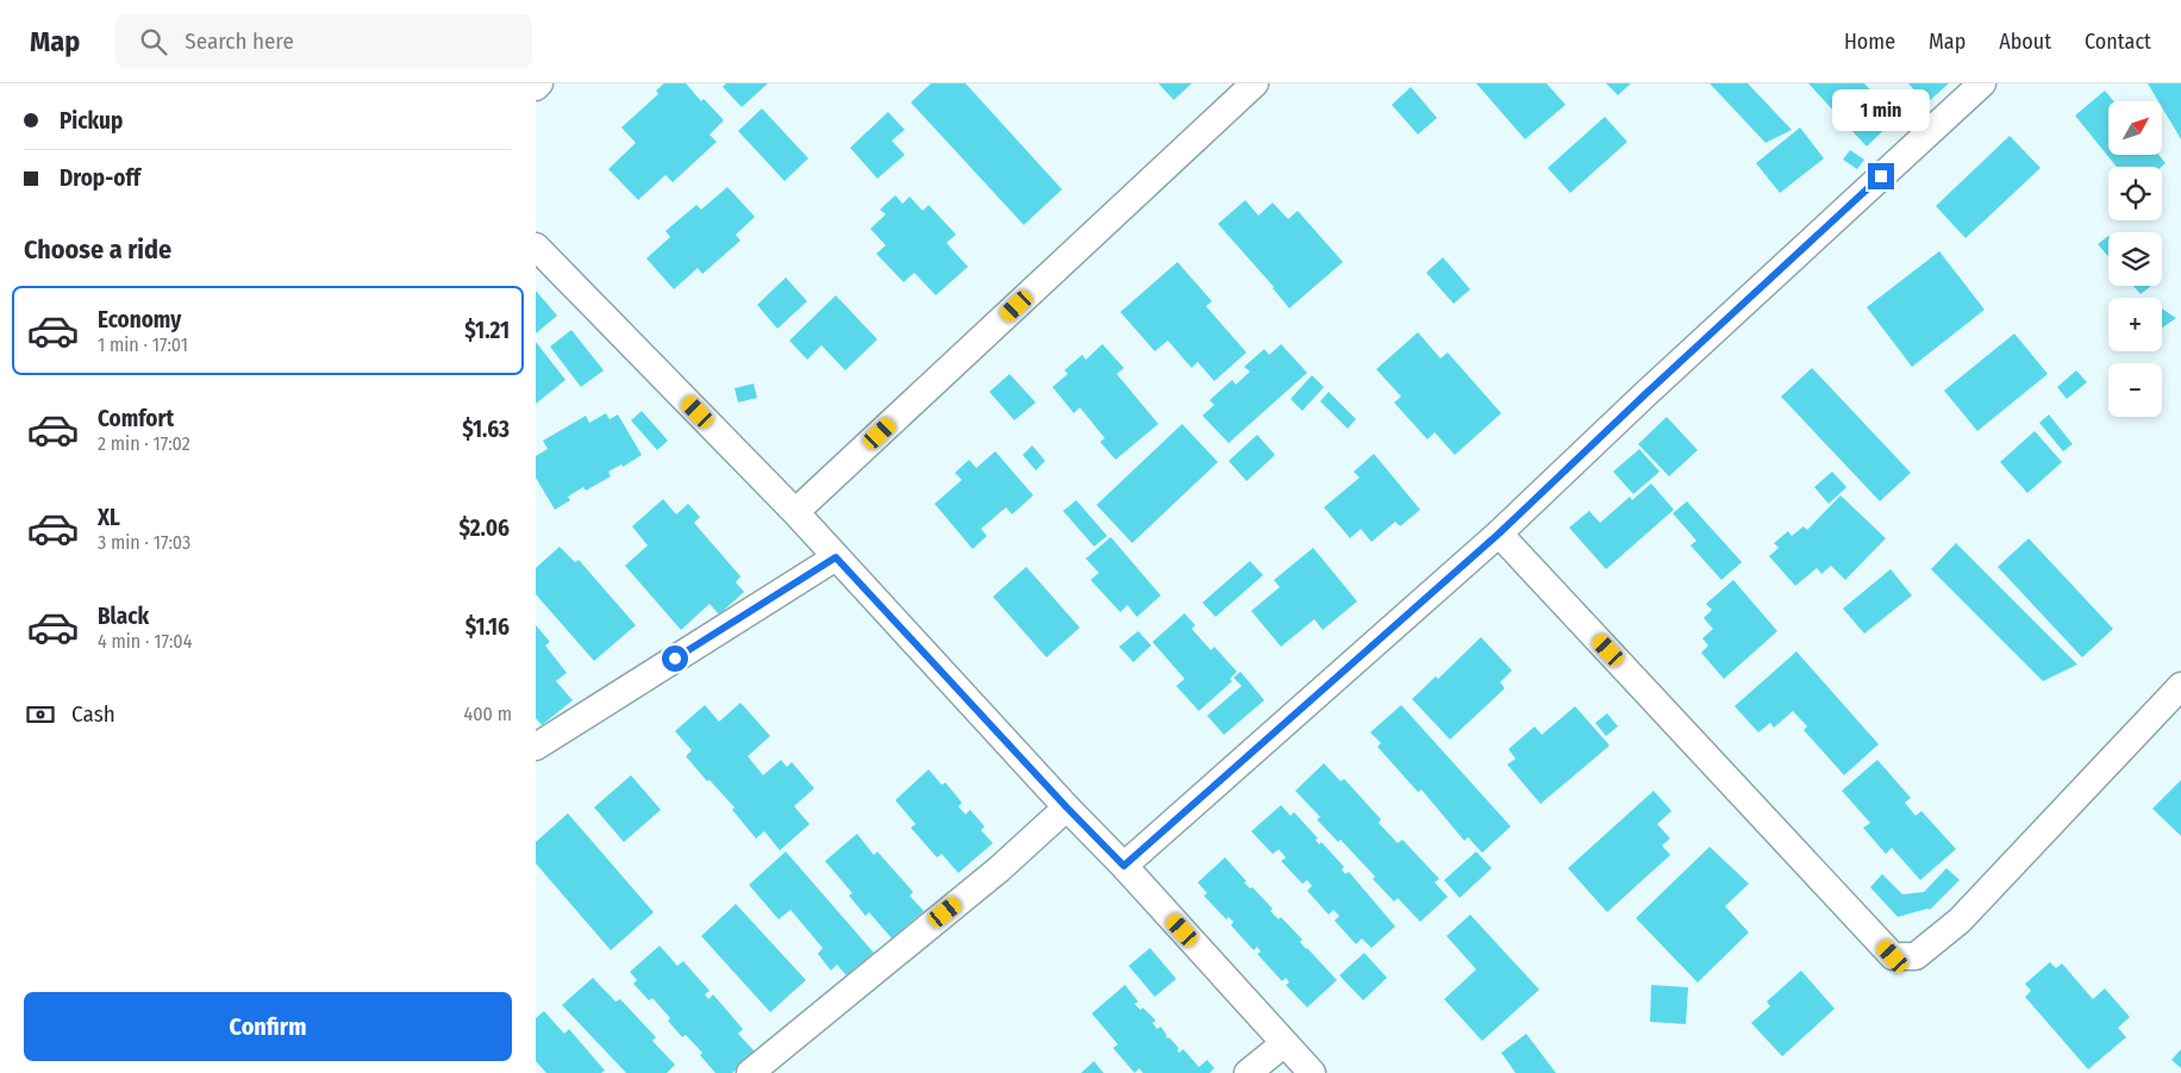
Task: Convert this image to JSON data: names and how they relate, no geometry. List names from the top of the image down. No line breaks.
{"north":"top right","page":{"header":"Map","search":"Search here","nav":["Home","Map","About","Contact"],"banner":["Pickup","Drop-off"],"bubble":"1 min","map_buttons":["+","−"],"heading":"Choose a ride","list":[{"name":"Economy","note":"1 min · 17:01","value":"$1.21"},{"name":"Comfort","note":"2 min · 17:02","value":"$1.63"},{"name":"XL","note":"3 min · 17:03","value":"$2.06"},{"name":"Black","note":"4 min · 17:04","value":"$1.16"}],"pay":["Cash","400 m"],"buttons":"Confirm"}}
